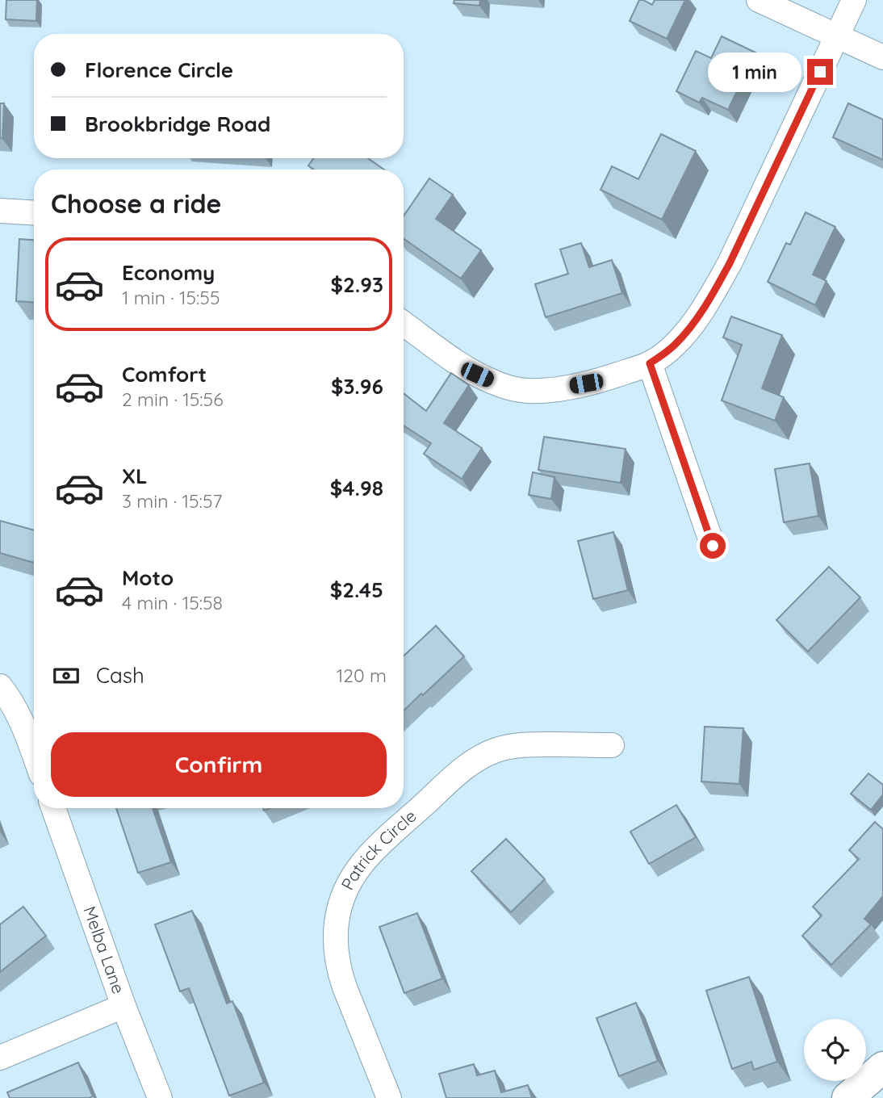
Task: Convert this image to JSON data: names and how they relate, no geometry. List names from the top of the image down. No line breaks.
{"streets":{"street":["Patrick Circle","Melba Lane"]},"page":{"banner":["Florence Circle","Brookbridge Road"],"bubble":"1 min","heading":"Choose a ride","list":[{"name":"Economy","note":"1 min · 15:55","value":"$2.93"},{"name":"Comfort","note":"2 min · 15:56","value":"$3.96"},{"name":"XL","note":"3 min · 15:57","value":"$4.98"},{"name":"Moto","note":"4 min · 15:58","value":"$2.45"}],"pay":["Cash","120 m"],"buttons":"Confirm"}}
